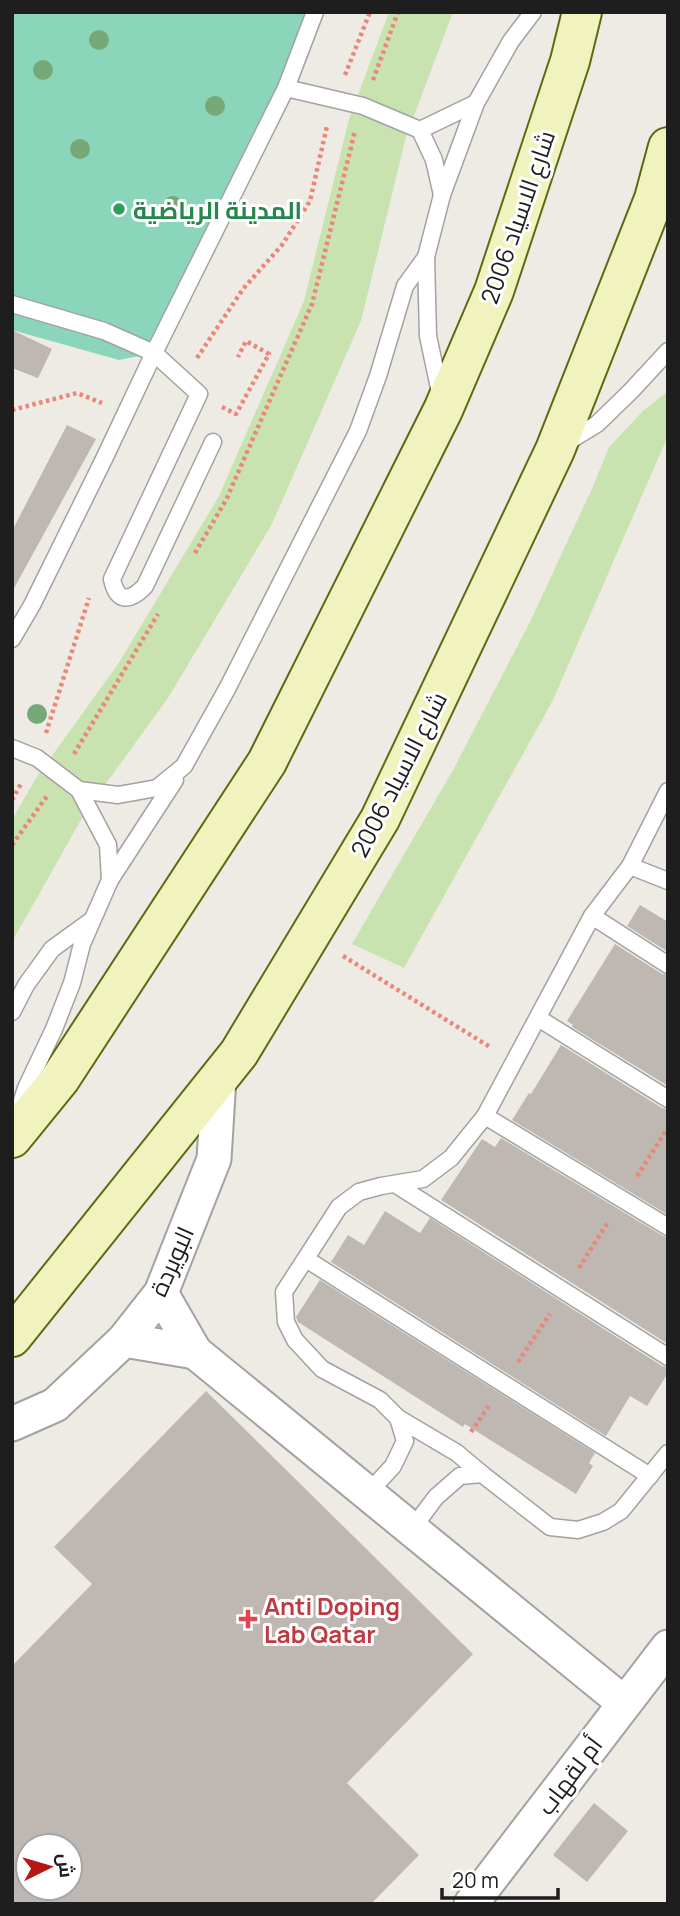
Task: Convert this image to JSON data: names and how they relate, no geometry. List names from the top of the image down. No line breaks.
{"streets":{"main road":["شارع الاسياد 2006"],"street":["البويردة","أم لقهاب"]},"crossings":[["شارع الاسياد 2006","البويردة"]],"places":{"other":["المدينة الرياضية"],"health":["Anti Doping Lab Qatar"]},"scale_bar":"20 m","north":"right"}
